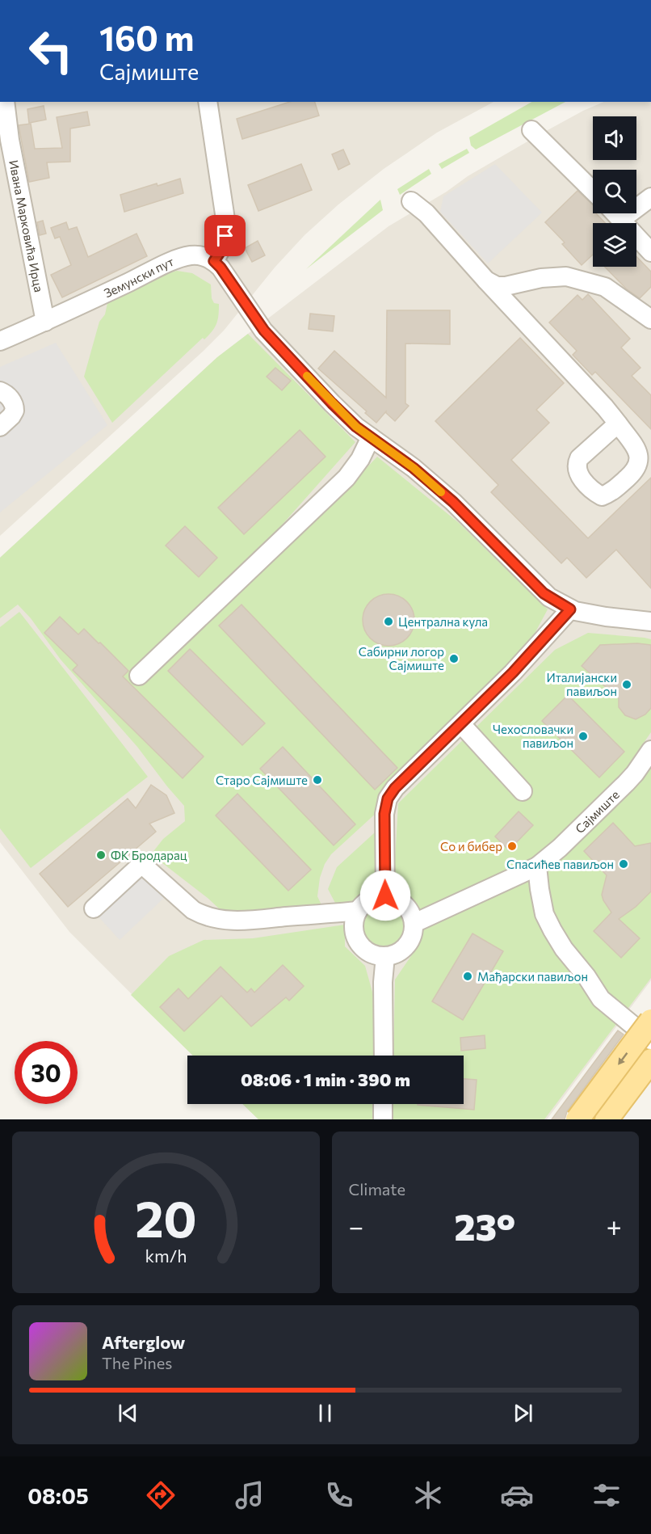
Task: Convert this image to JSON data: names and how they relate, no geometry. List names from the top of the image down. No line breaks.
{"streets":{"street":["Ивана Марковића Ирца","Земунски пут","Сајмиште"]},"crossings":[["Ивана Марковића Ирца","Земунски пут"]],"places":["Централна кула","Сабирни логор Сајмиште","Италијански павиљон","Чехословачки павиљон","Старо Сајмиште","Со и бибер","ФК Бродарац","Спасићев павиљон","Мађарски павиљон"],"page":{"turn":["160 m","Сајмиште"],"limit":"30","trip":"08:06 · 1 min · 390 m","tile":"Climate","heat":["−","23°","+"],"song":["Afterglow","The Pines"],"tabs":"08:05","gauge":["20","km/h"]}}
